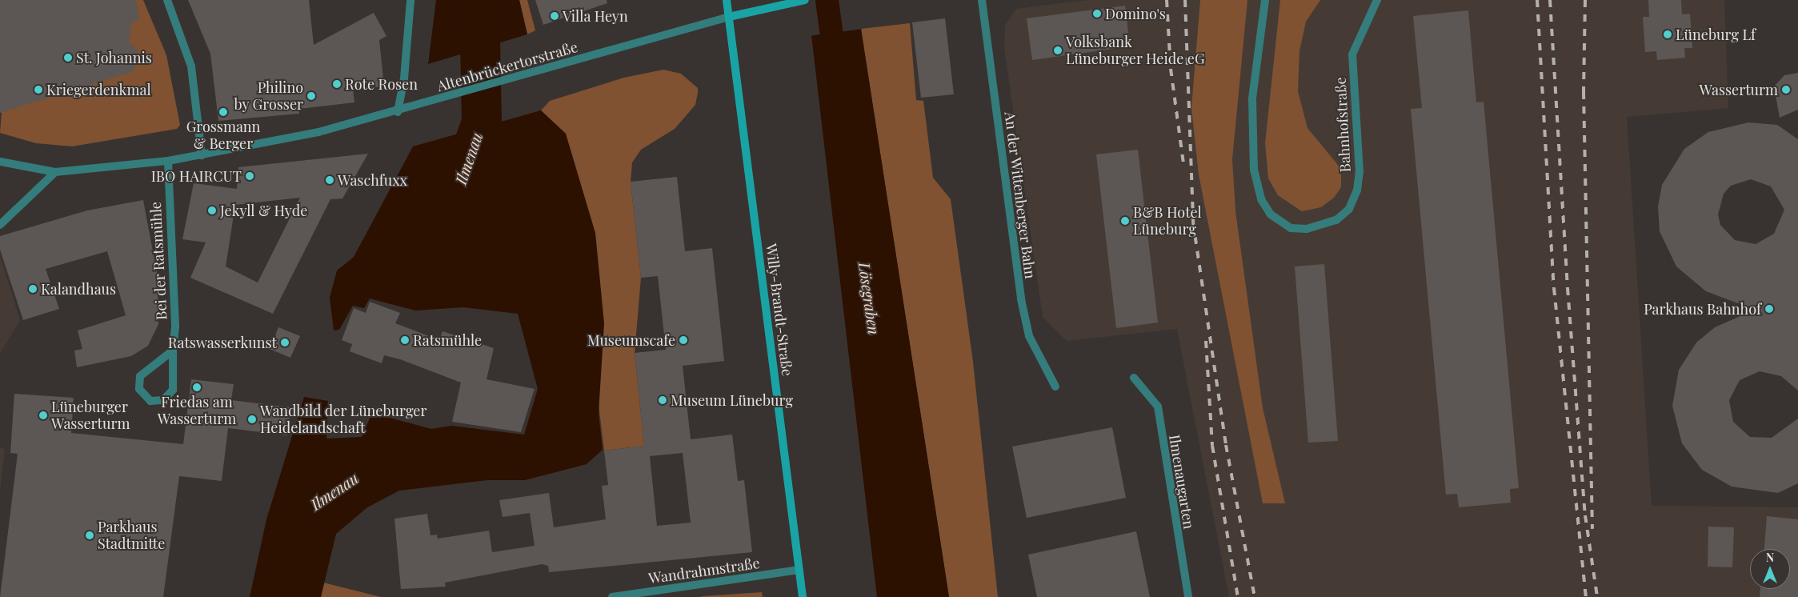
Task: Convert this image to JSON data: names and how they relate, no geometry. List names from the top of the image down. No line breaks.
{"streets":{"main road":["Altenbrückertorstraße","Willy-Brandt-Straße"],"street":["Bahnhofstraße","An der Wittenberger Bahn","Bei der Ratsmühle","Ilmenaugarten","Wandrahmstraße"]},"crossings":[["Altenbrückertorstraße","Bei der Ratsmühle"],["Altenbrückertorstraße","Willy-Brandt-Straße"],["Willy-Brandt-Straße","Wandrahmstraße"]],"water":["Ilmenau","Lösegraben"],"places":["Domino's","Villa Heyn","Lüneburg Lf","Volksbank Lüneburger Heide eG","St. Johannis","Rote Rosen","Kriegerdenkmal","Wasserturm","Philino by Grosser","Grossmann & Berger","IBO HAIRCUT","Waschfuxx","Jekyll & Hyde","B&B Hotel Lüneburg","Kalandhaus","Parkhaus Bahnhof","Ratsmühle","Museumscafe","Ratswasserkunst","Friedas am Wasserturm","Museum Lüneburg","Lüneburger Wasserturm","Wandbild der Lüneburger Heidelandschaft","Parkhaus Stadtmitte"],"north":"top"}
